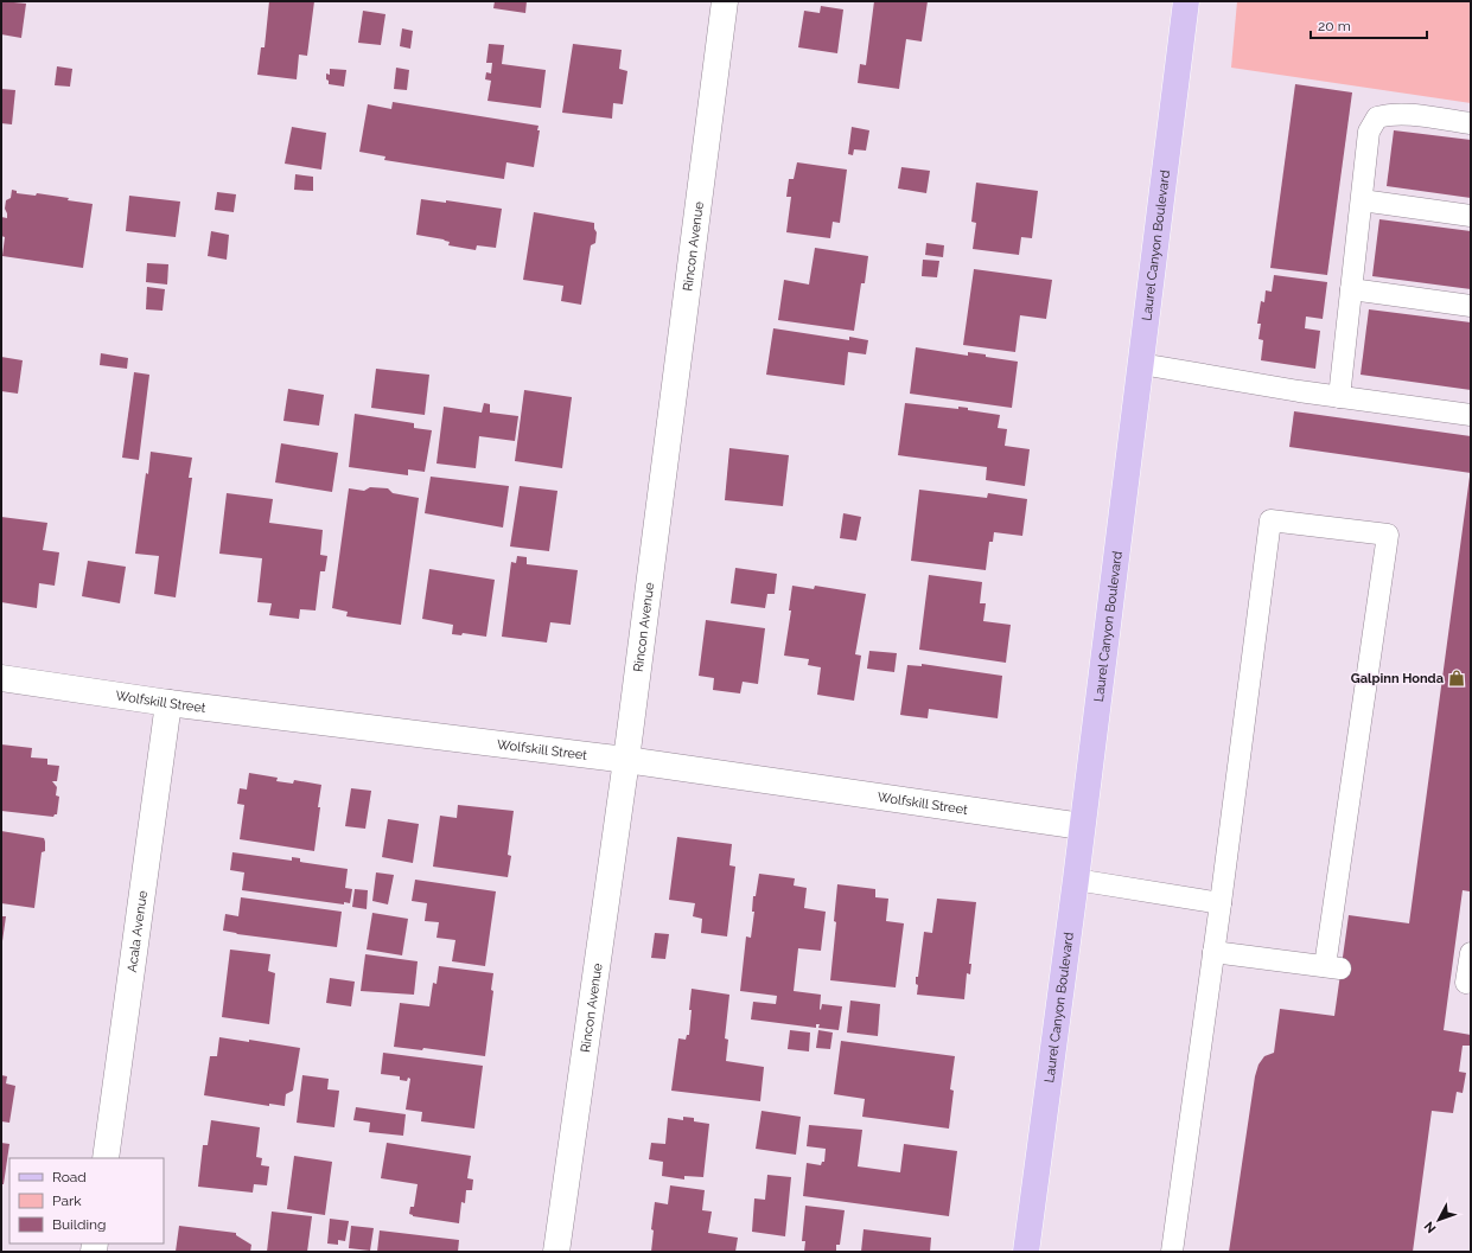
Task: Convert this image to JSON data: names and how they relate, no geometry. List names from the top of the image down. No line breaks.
{"streets":{"main road":["Laurel Canyon Boulevard"],"street":["Rincon Avenue","Wolfskill Street","Acala Avenue"]},"crossings":[["Laurel Canyon Boulevard","Wolfskill Street"],["Rincon Avenue","Wolfskill Street"],["Wolfskill Street","Acala Avenue"]],"places":{"shop":["Galpinn Honda"]},"legend":["Road","Park","Building"],"scale_bar":"20 m","north":"bottom left"}
